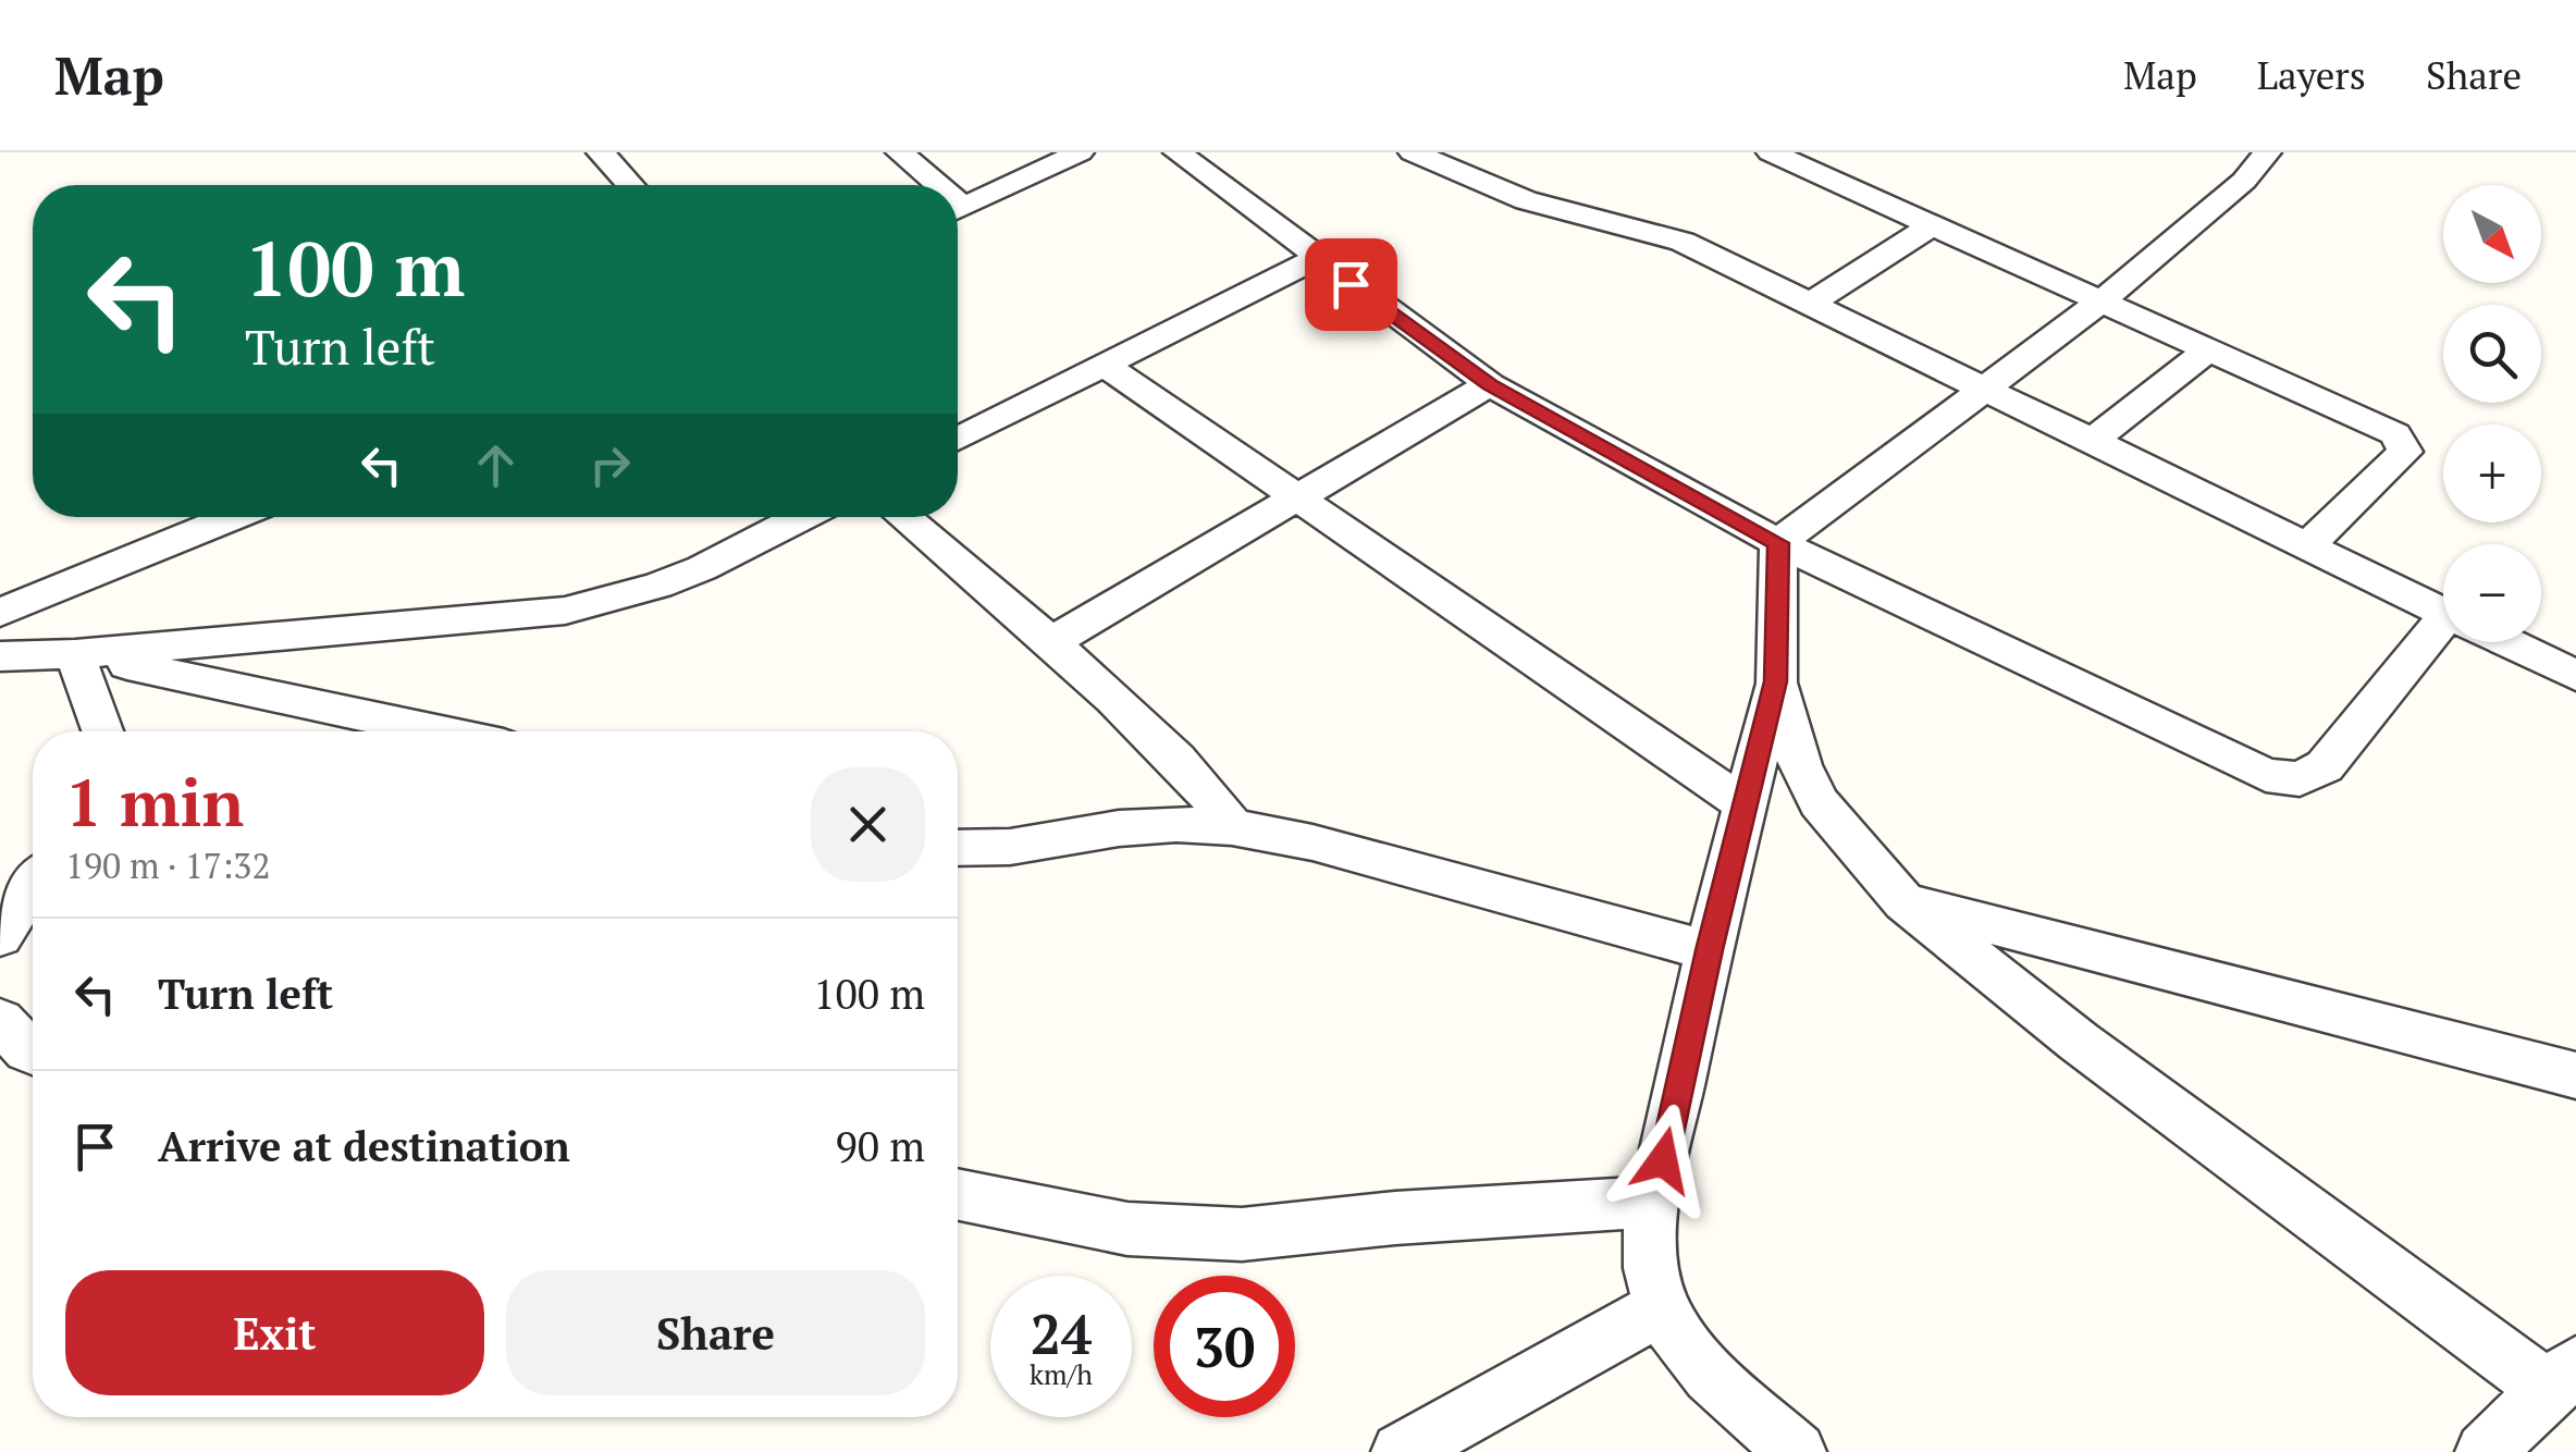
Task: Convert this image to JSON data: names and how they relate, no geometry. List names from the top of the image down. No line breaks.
{"north":"bottom right","page":{"header":"Map","nav":["Map","Layers","Share"],"map_buttons":["+","−"],"turn":["100 m","Turn left"],"heading":["1 min","190 m · 17:32"],"list":[{"name":"Turn left","value":"100 m"},{"name":"Arrive at destination","value":"90 m"}],"buttons":["Exit","Share"],"speed":"24 km/h","limit":"30"}}
